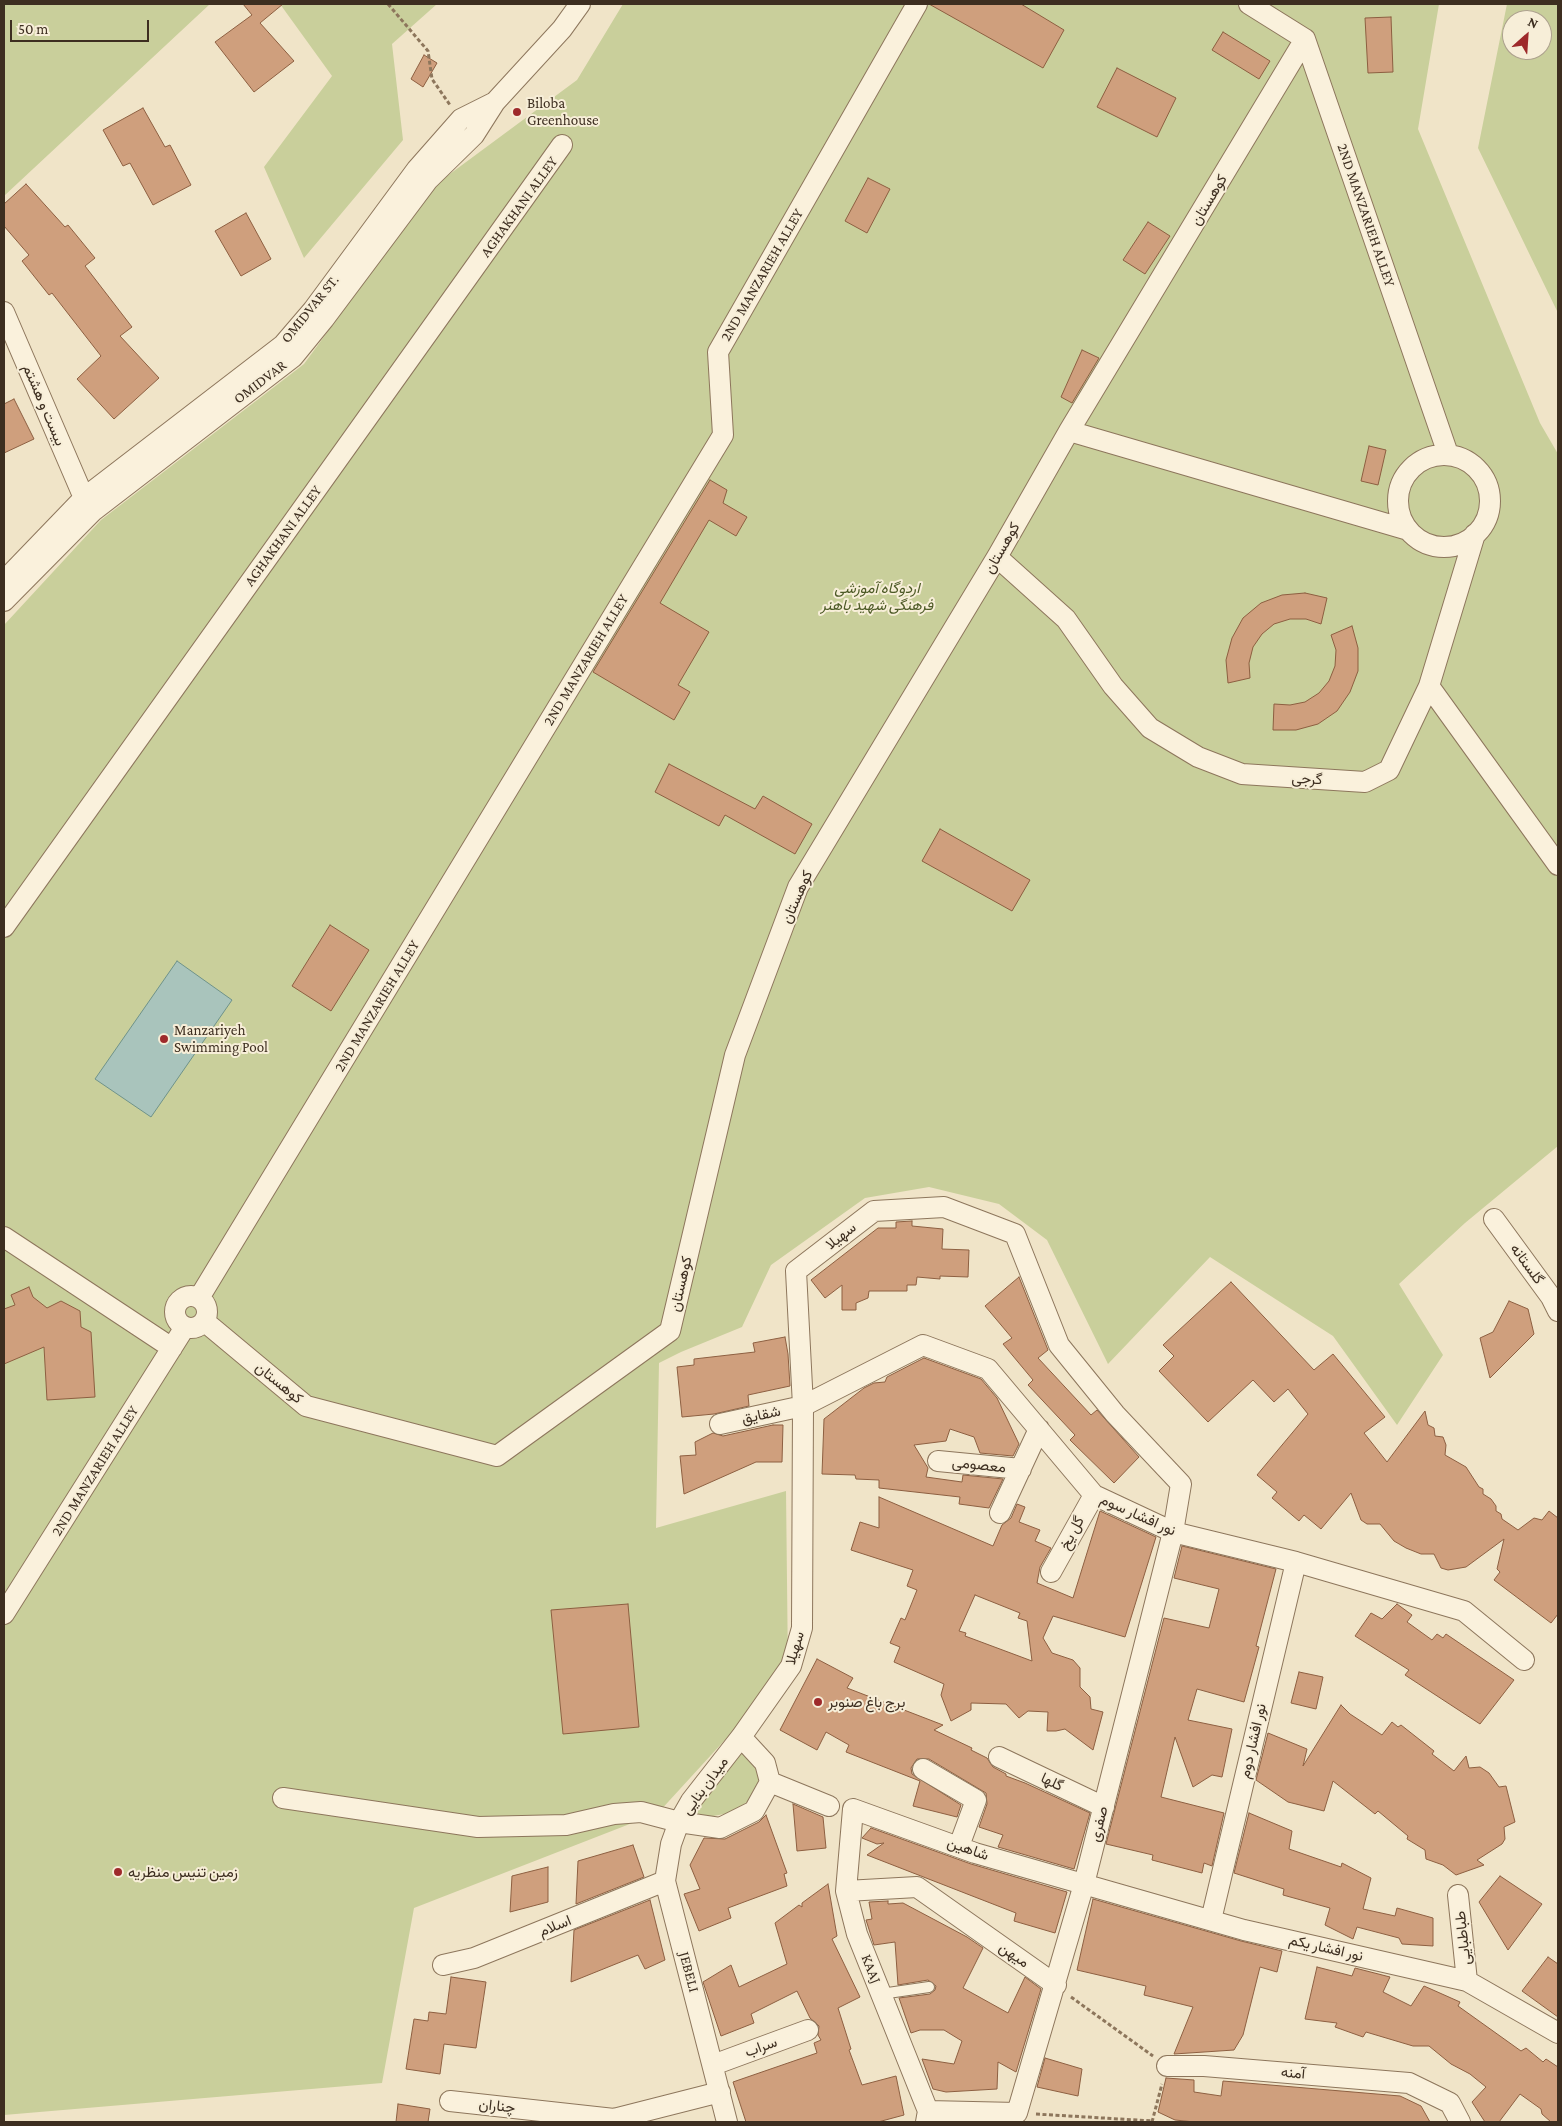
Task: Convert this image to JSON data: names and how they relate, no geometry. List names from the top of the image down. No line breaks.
{"streets":{"street":["کوهستان","AGHAKHANI ALLEY","2ND MANZARIEH ALLEY","OMIDVAR ST.","OMIDVAR","بیست و هشتم","گرجی","سهیلا","گلستانه","شقایق","معصومی","نور افشار سوم","گل یخ","نور افشار دوم","گلها","میدان بنایی","صفری","شاهین","اسلام","طباطبایی","نور افشار یکم","میهن","KAAJ","JEBELI","سراب","آمنه","چناران"]},"crossings":[["کوهستان","2ND MANZARIEH ALLEY"],["کوهستان","گرجی"],["2ND MANZARIEH ALLEY","گرجی"],["OMIDVAR ST.","OMIDVAR"],["OMIDVAR","بیست و هشتم"],["سهیلا","شقایق"],["سهیلا","نور افشار سوم"],["سهیلا","میدان بنایی"],["سهیلا","صفری"],["شقایق","نور افشار سوم"],["معصومی","نور افشار سوم"],["نور افشار سوم","گل یخ"],["نور افشار سوم","نور افشار دوم"],["نور افشار سوم","صفری"],["نور افشار دوم","نور افشار یکم"],["گلها","صفری"],["میدان بنایی","JEBELI"],["صفری","شاهین"],["صفری","نور افشار یکم"],["صفری","میهن"],["شاهین","نور افشار یکم"],["شاهین","KAAJ"],["اسلام","JEBELI"],["طباطبایی","نور افشار یکم"],["میهن","KAAJ"],["JEBELI","سراب"],["JEBELI","چناران"]],"parks":["اردوگاه آموزشی فرهنگی شهید باهنر"],"places":["Biloba Greenhouse","Manzariyeh Swimming Pool","برج باغ صنوبر","زمین تنیس منظریه"],"scale_bar":"50 m","north":"top right"}
